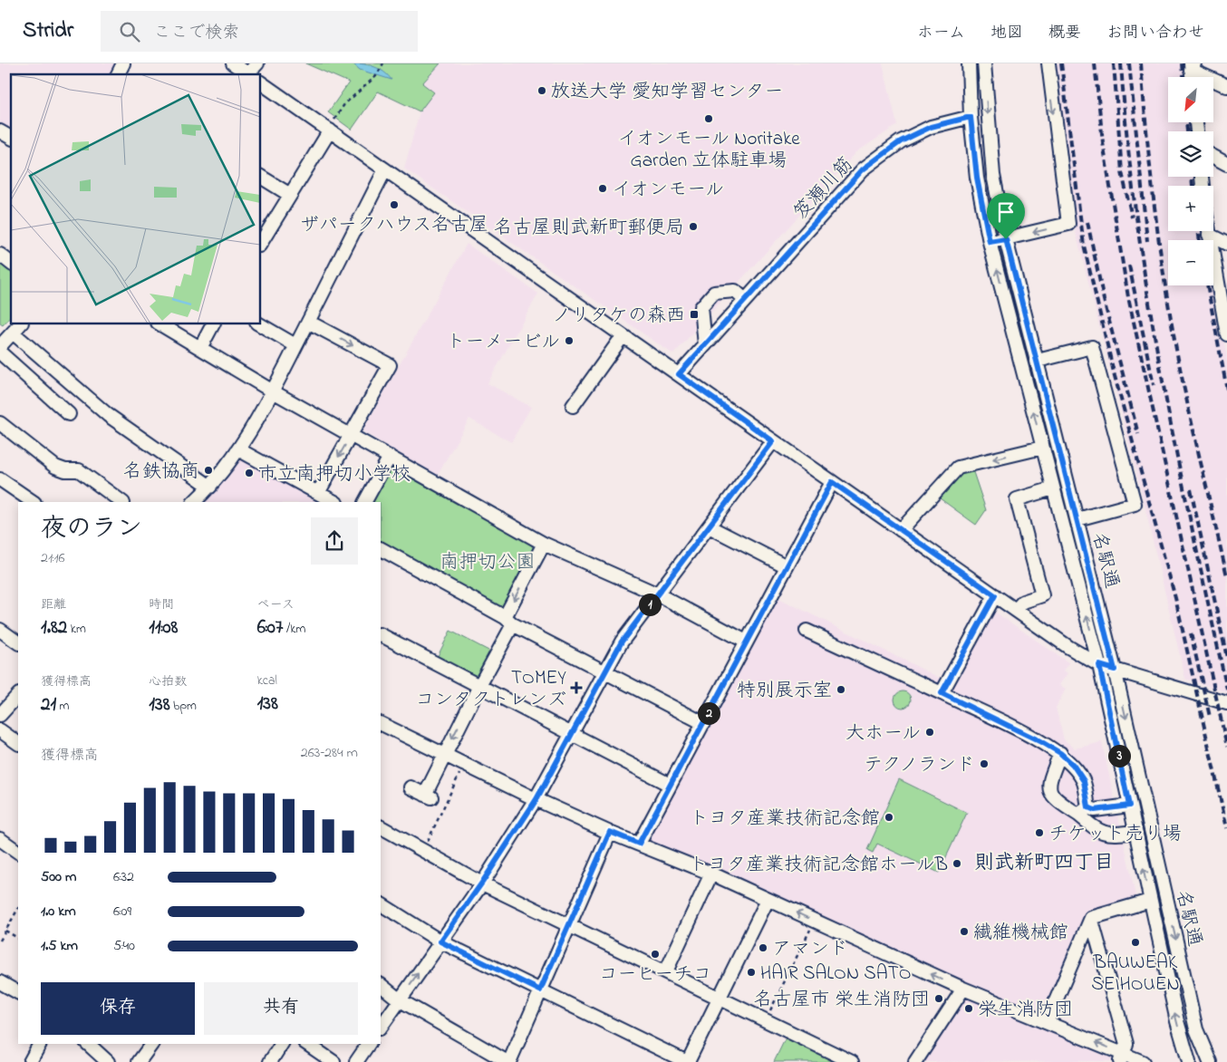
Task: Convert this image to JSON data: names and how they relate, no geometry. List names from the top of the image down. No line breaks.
{"streets":{"street":["笈瀬川筋","名駅通"]},"crossings":[["笈瀬川筋","名駅通"]],"districts":["則武新町四丁目"],"parks":["南押切公園"],"places":{"other":["放送大学 愛知学習センター","イオンモール Noritake Garden 立体駐車場","イオンモール","ザパークハウス名古屋","名古屋則武新町郵便局","トーメービル","名鉄協商","市立南押切小学校","特別展示室","大ホール","テクノランド","トヨタ産業技術記念館","チケット売り場","トヨタ産業技術記念館ホールB","繊維機械館","BAUWEAK SEIHOUEN","アマンド","コーヒーチコ","HAIR SALON SATO","名古屋市 栄生消防団","栄生消防団"],"transit":["ノリタケの森西"],"health":["TOMEY コンタクトレンズ"]},"north":"bottom left","page":{"header":"Stridr","search":"ここで検索","nav":["ホーム","地図","概要","お問い合わせ"],"map_buttons":["+","−"],"heading":["夜のラン","21:16"],"stats":[["距離","1.82 km"],["時間","11:08"],["ペース","6:07 /km"],["獲得標高","21 m"],["心拍数","138 bpm"],["kcal","138"]],"pins":["1","2","3"],"chart":["獲得標高","263–284 m"],"list":[{"name":"500 m","note":"6:32"},{"name":"1.0 km","note":"6:09"},{"name":"1.5 km","note":"5:40"}],"buttons":["保存","共有"]}}
